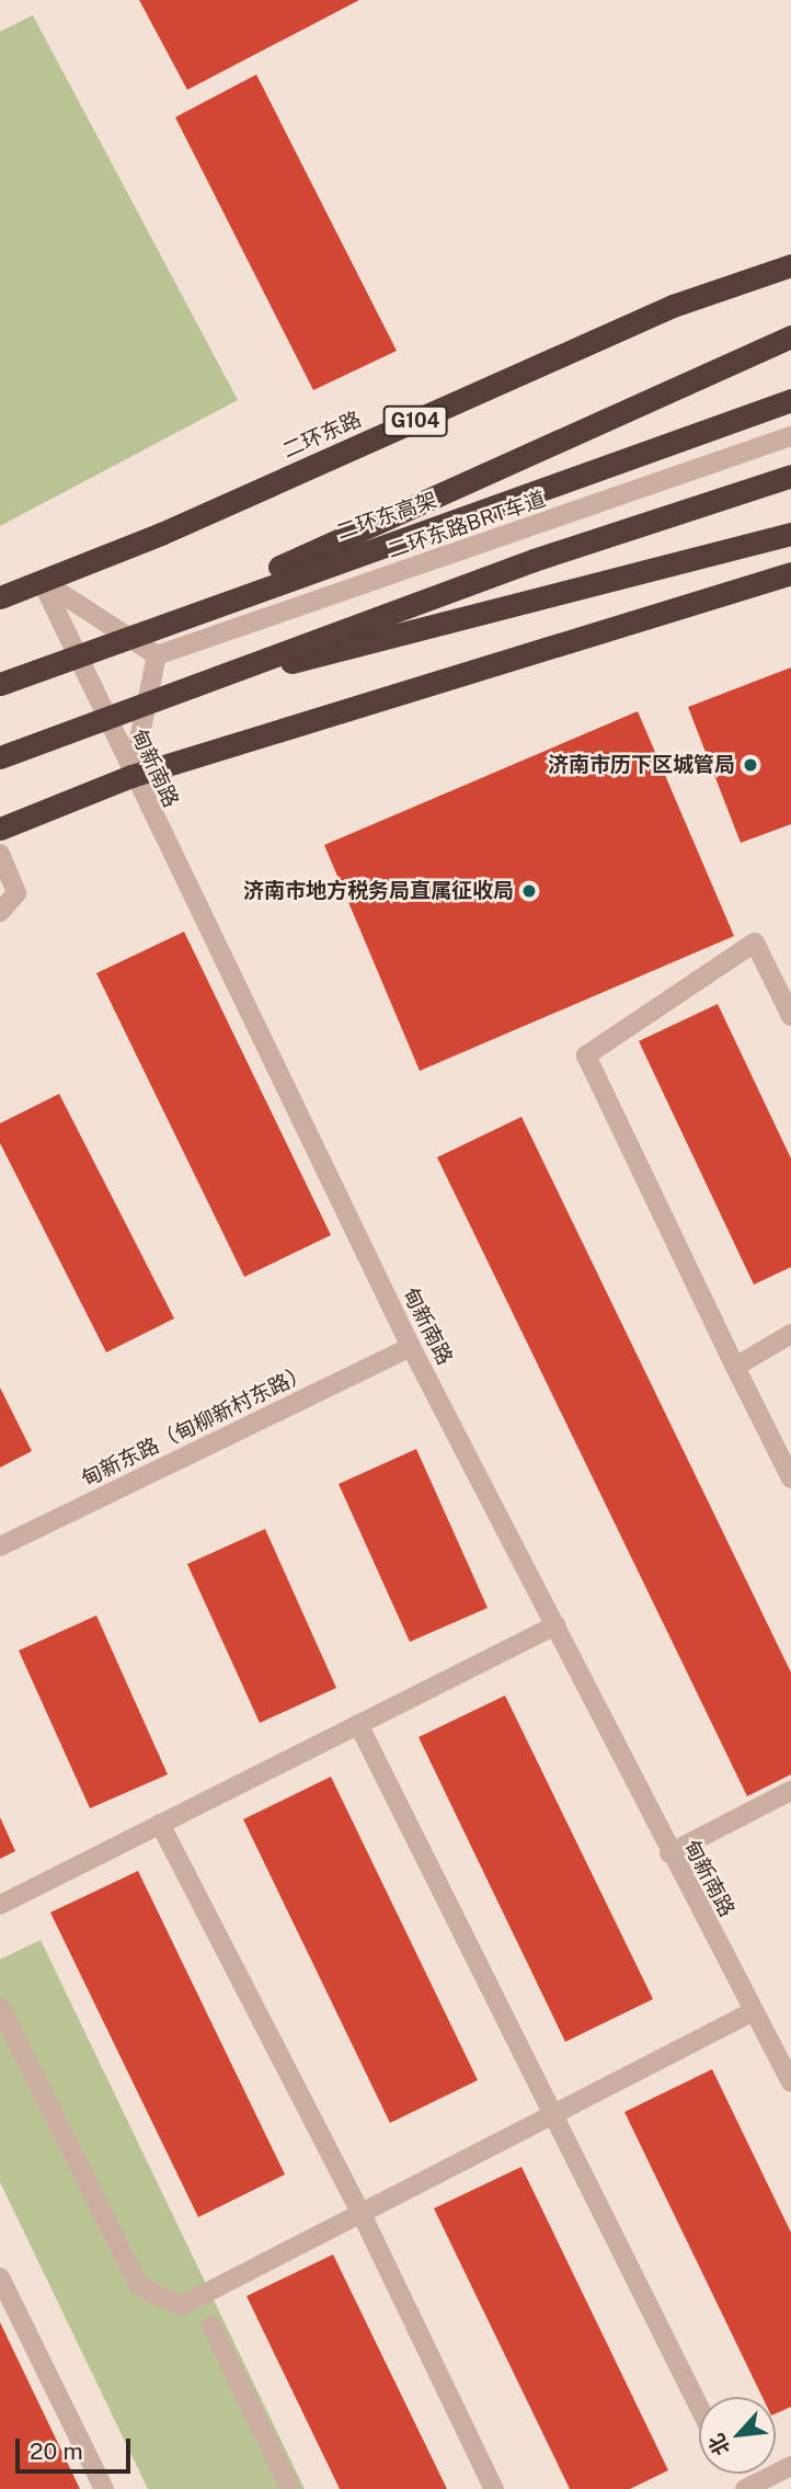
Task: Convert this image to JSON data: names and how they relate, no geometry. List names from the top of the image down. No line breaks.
{"streets":{"highway":["G104","二环东路","二环东高架"],"street":["二环东路BRT车道","甸新南路","甸新东路（甸柳新村东路）"]},"crossings":[["二环东路","甸新南路"],["甸新南路","甸新东路（甸柳新村东路）"]],"places":["济南市历下区城管局","济南市地方税务局直属征收局"],"scale_bar":"20 m","north":"bottom left"}
